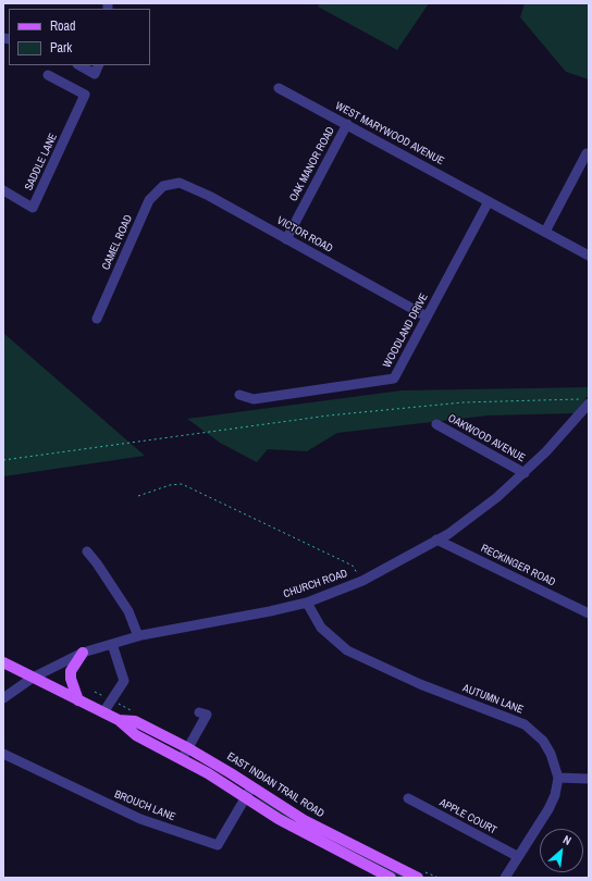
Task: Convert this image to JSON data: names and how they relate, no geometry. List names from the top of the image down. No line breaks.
{"streets":{"main road":["EAST INDIAN TRAIL ROAD"],"street":["WEST MARYWOOD AVENUE","SADDLE LANE","OAK MANOR ROAD","VICTOR ROAD","CAMEL ROAD","WOODLAND DRIVE","OAKWOOD AVENUE","RECKINGER ROAD","CHURCH ROAD","AUTUMN LANE","BROUCH LANE","APPLE COURT"]},"crossings":[["WEST MARYWOOD AVENUE","OAK MANOR ROAD"],["WEST MARYWOOD AVENUE","WOODLAND DRIVE"],["OAK MANOR ROAD","VICTOR ROAD"],["VICTOR ROAD","CAMEL ROAD"],["VICTOR ROAD","WOODLAND DRIVE"],["OAKWOOD AVENUE","CHURCH ROAD"],["RECKINGER ROAD","CHURCH ROAD"],["CHURCH ROAD","AUTUMN LANE"],["CHURCH ROAD","EAST INDIAN TRAIL ROAD"],["EAST INDIAN TRAIL ROAD","BROUCH LANE"]],"legend":["Road","Park"],"north":"top right"}
